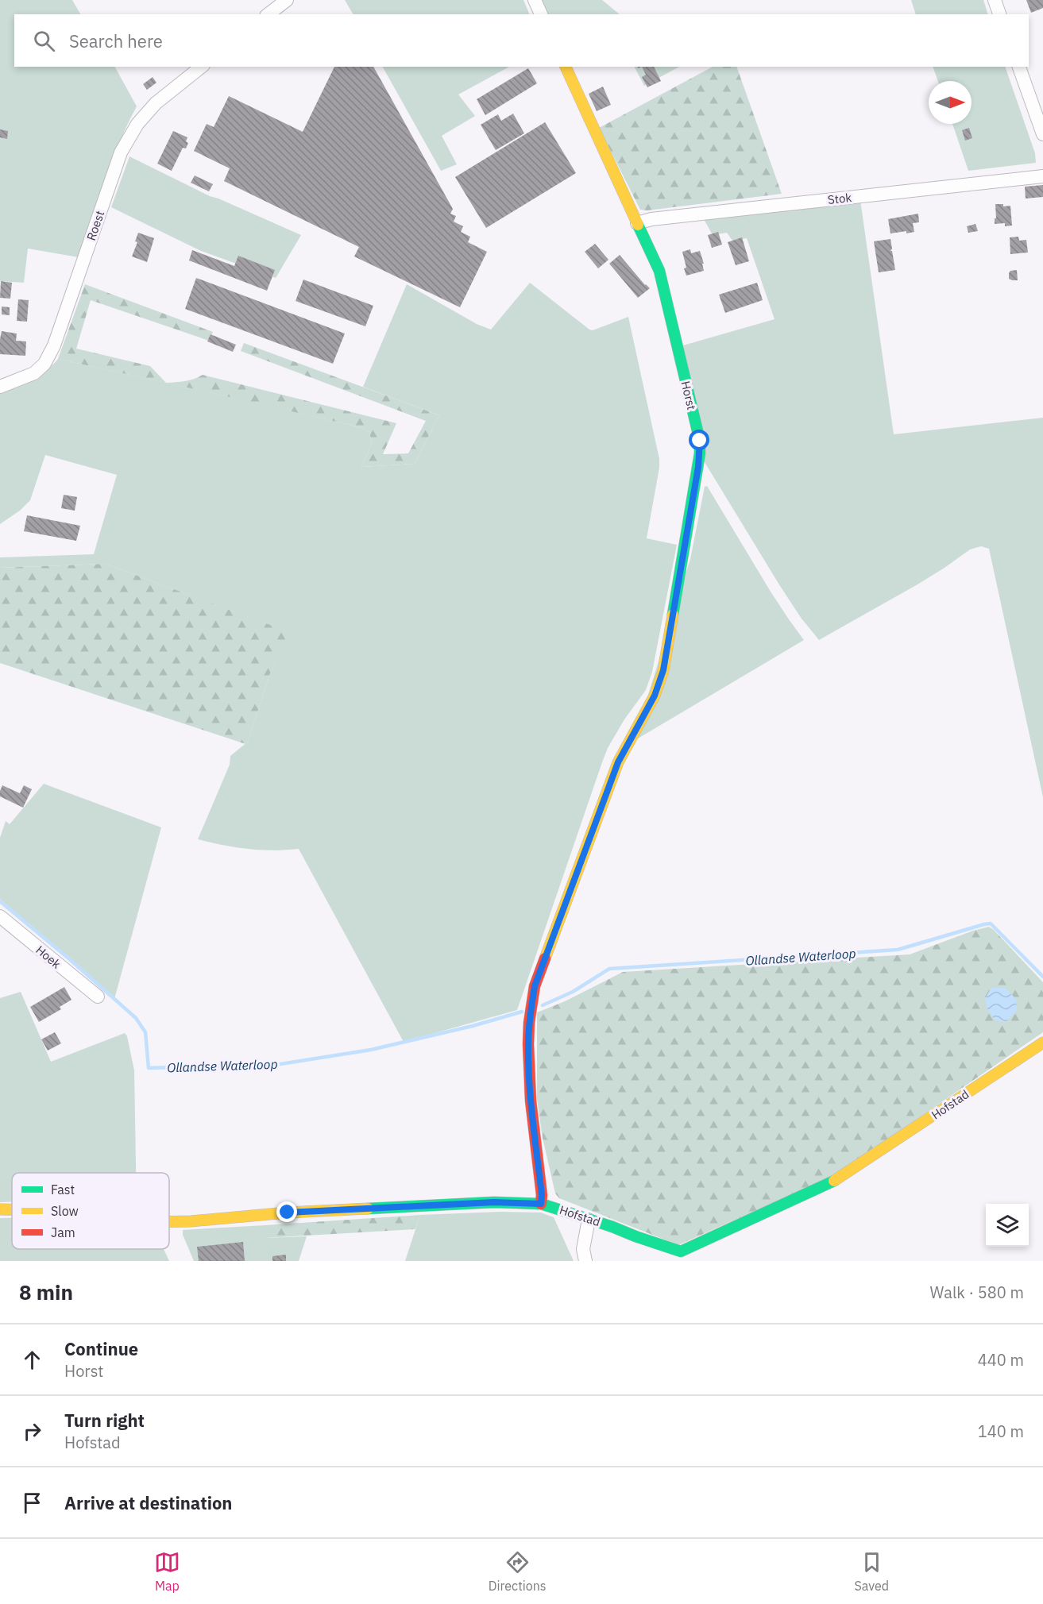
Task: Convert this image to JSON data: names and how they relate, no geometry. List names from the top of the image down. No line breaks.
{"streets":{"street":["Stok","Roest","Horst","Hoek","Hofstad"]},"crossings":[["Stok","Horst"],["Horst","Hofstad"]],"water":["Ollandse Waterloop"],"legend":["Fast","Slow","Jam"],"north":"right","page":{"search":"Search here","heading":["8 min","Walk · 580 m"],"list":[["Continue","Horst","440 m"],["Turn right","Hofstad","140 m"],"Arrive at destination"],"nav":["Map","Directions","Saved"]}}
